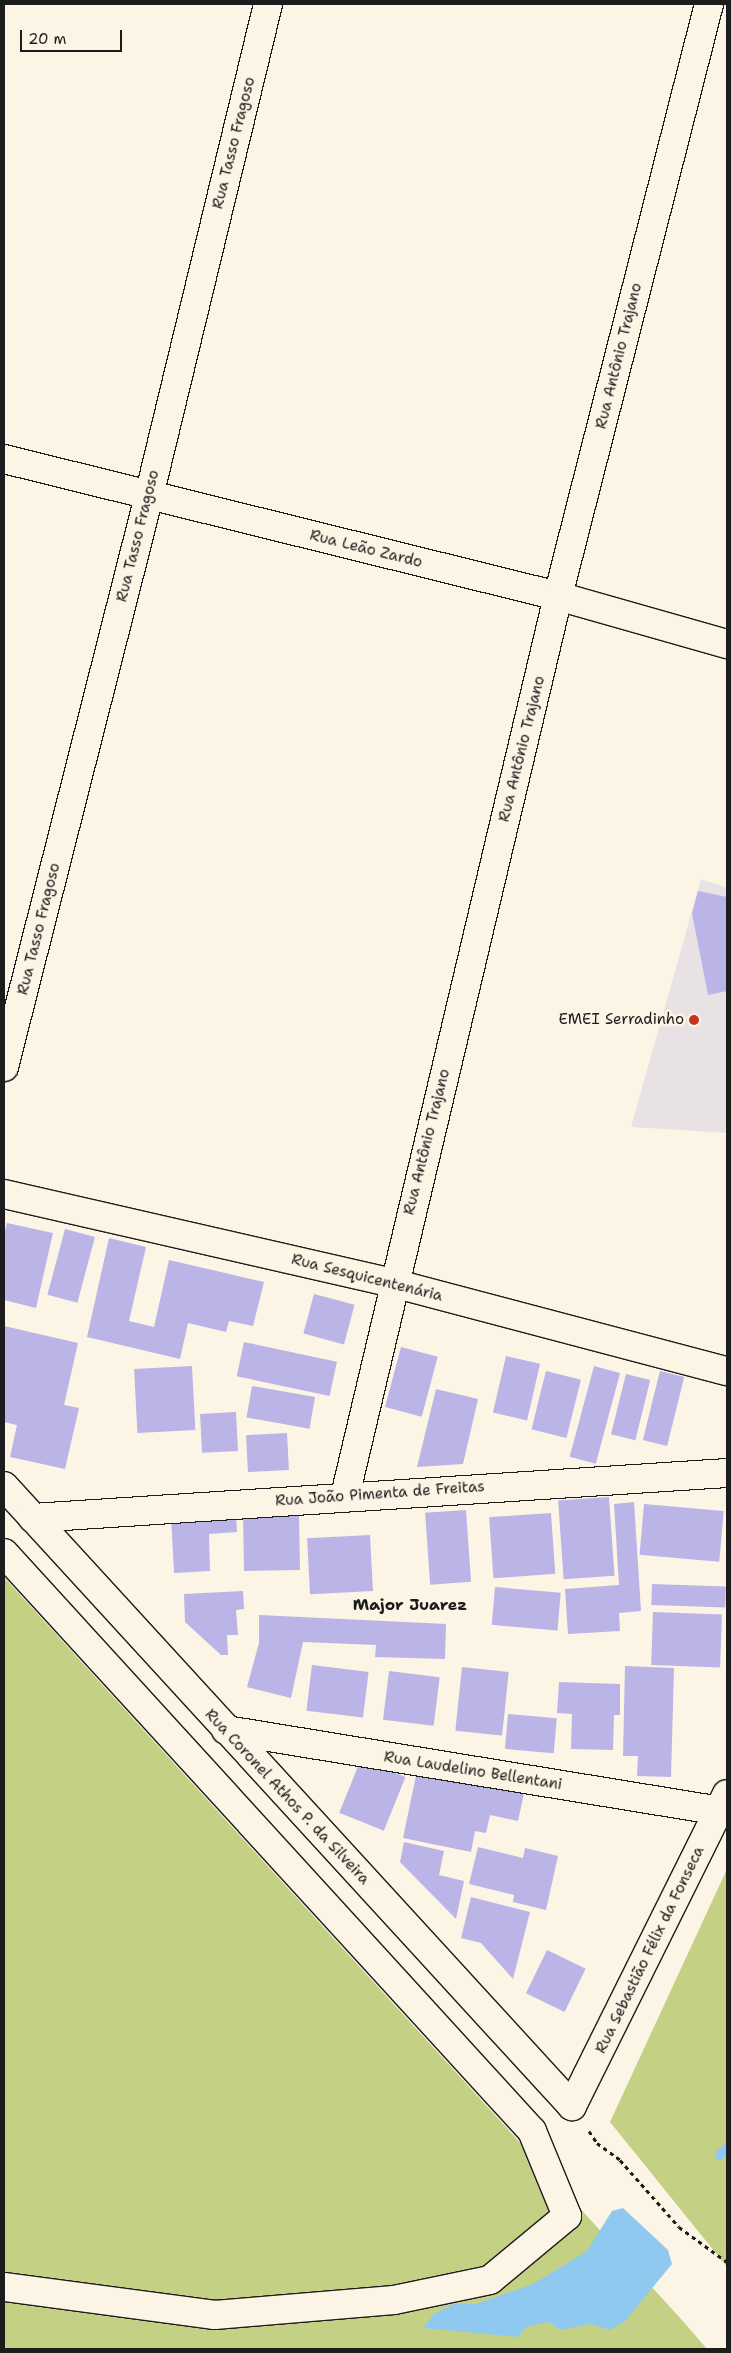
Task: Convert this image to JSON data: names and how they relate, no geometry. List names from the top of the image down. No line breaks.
{"streets":{"street":["Rua Tasso Fragoso","Rua Antônio Trajano","Rua Leão Zardo","Rua Sesquicentenária","Rua João Pimenta de Freitas","Rua Laudelino Bellentani","Rua Coronel Athos P. da Silveira","Rua Sebastião Félix da Fonseca"]},"crossings":[["Rua Tasso Fragoso","Rua Leão Zardo"],["Rua Antônio Trajano","Rua Leão Zardo"],["Rua Antônio Trajano","Rua Sesquicentenária"],["Rua Antônio Trajano","Rua João Pimenta de Freitas"],["Rua João Pimenta de Freitas","Rua Coronel Athos P. da Silveira"],["Rua Laudelino Bellentani","Rua Coronel Athos P. da Silveira"],["Rua Laudelino Bellentani","Rua Sebastião Félix da Fonseca"],["Rua Coronel Athos P. da Silveira","Rua Sebastião Félix da Fonseca"]],"districts":["Major Juarez"],"places":["EMEI Serradinho"],"scale_bar":"20 m"}
